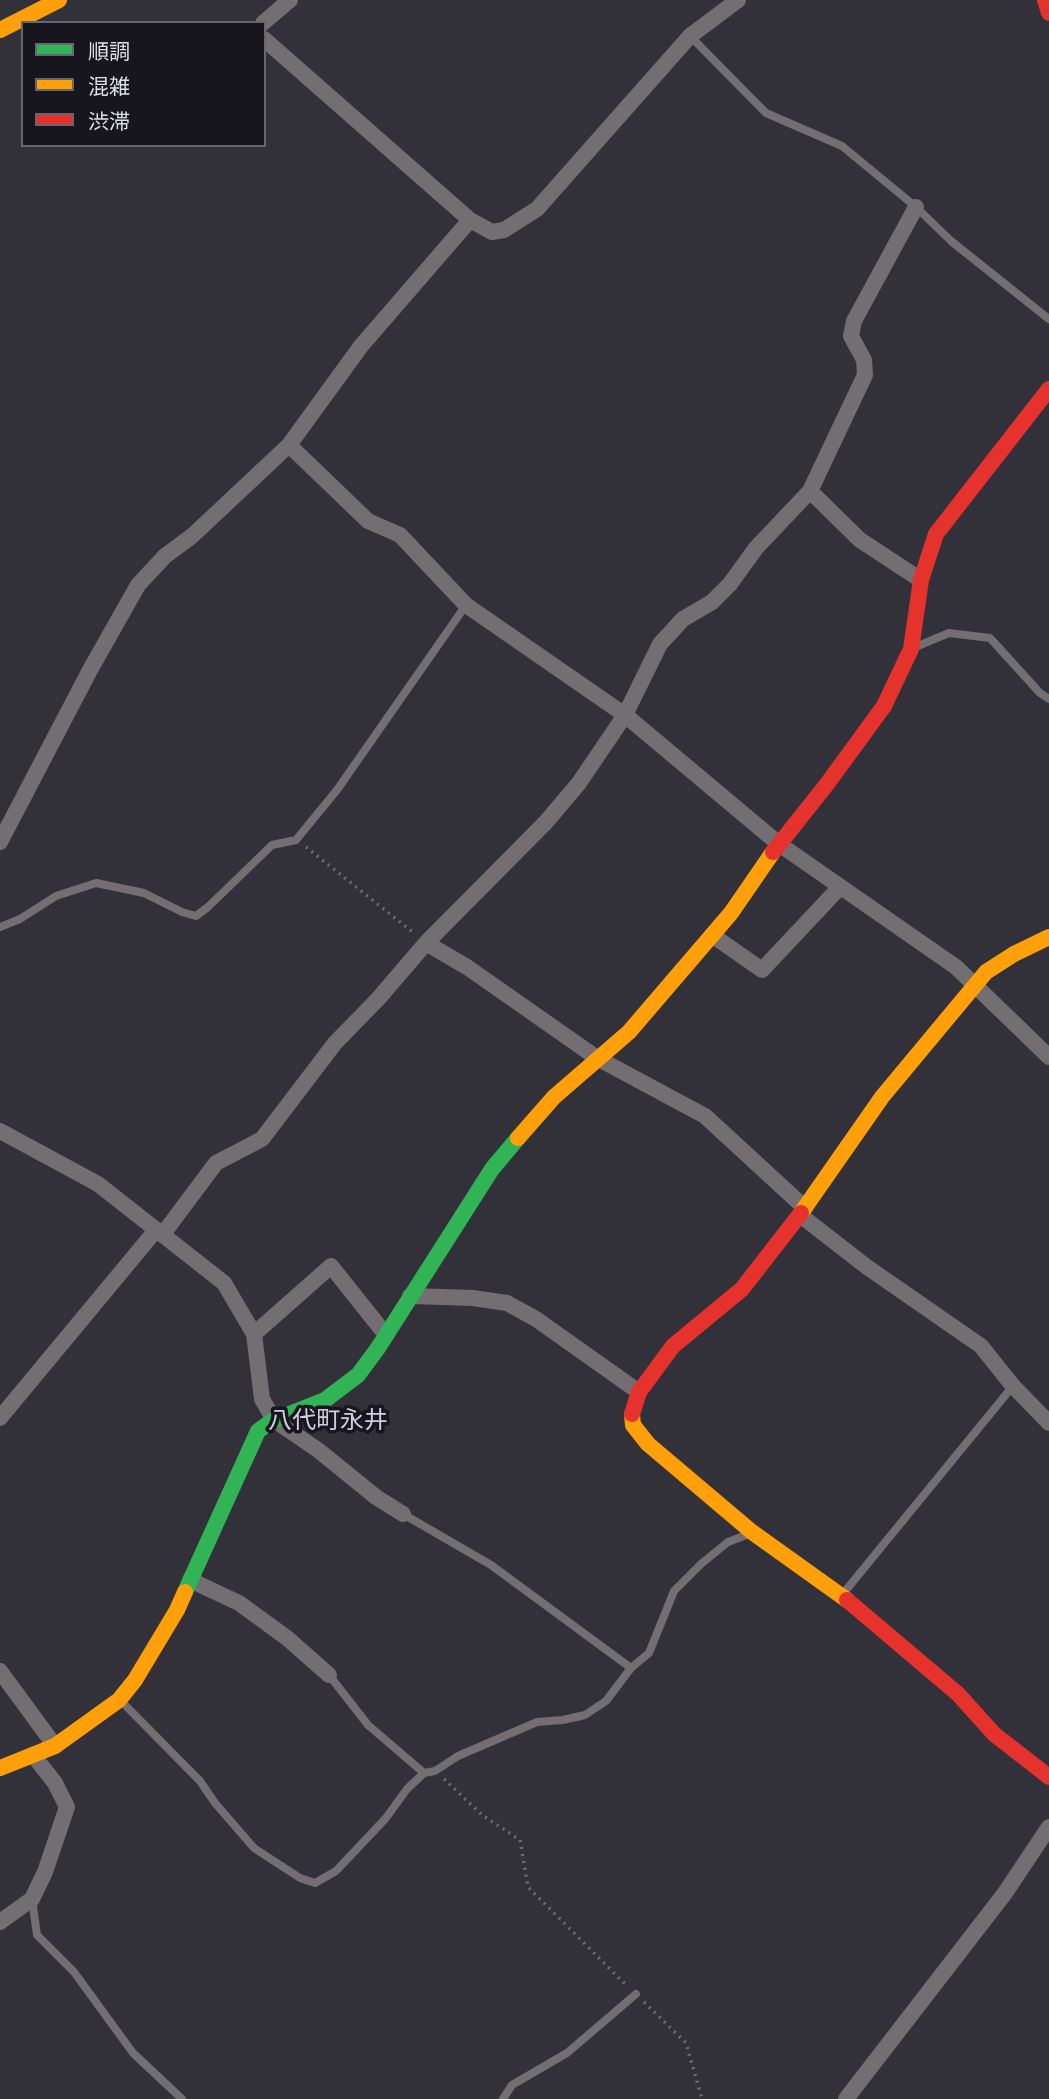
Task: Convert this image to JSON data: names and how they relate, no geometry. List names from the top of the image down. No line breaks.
{"districts":["八代町永井"],"legend":["順調","混雑","渋滞"]}
